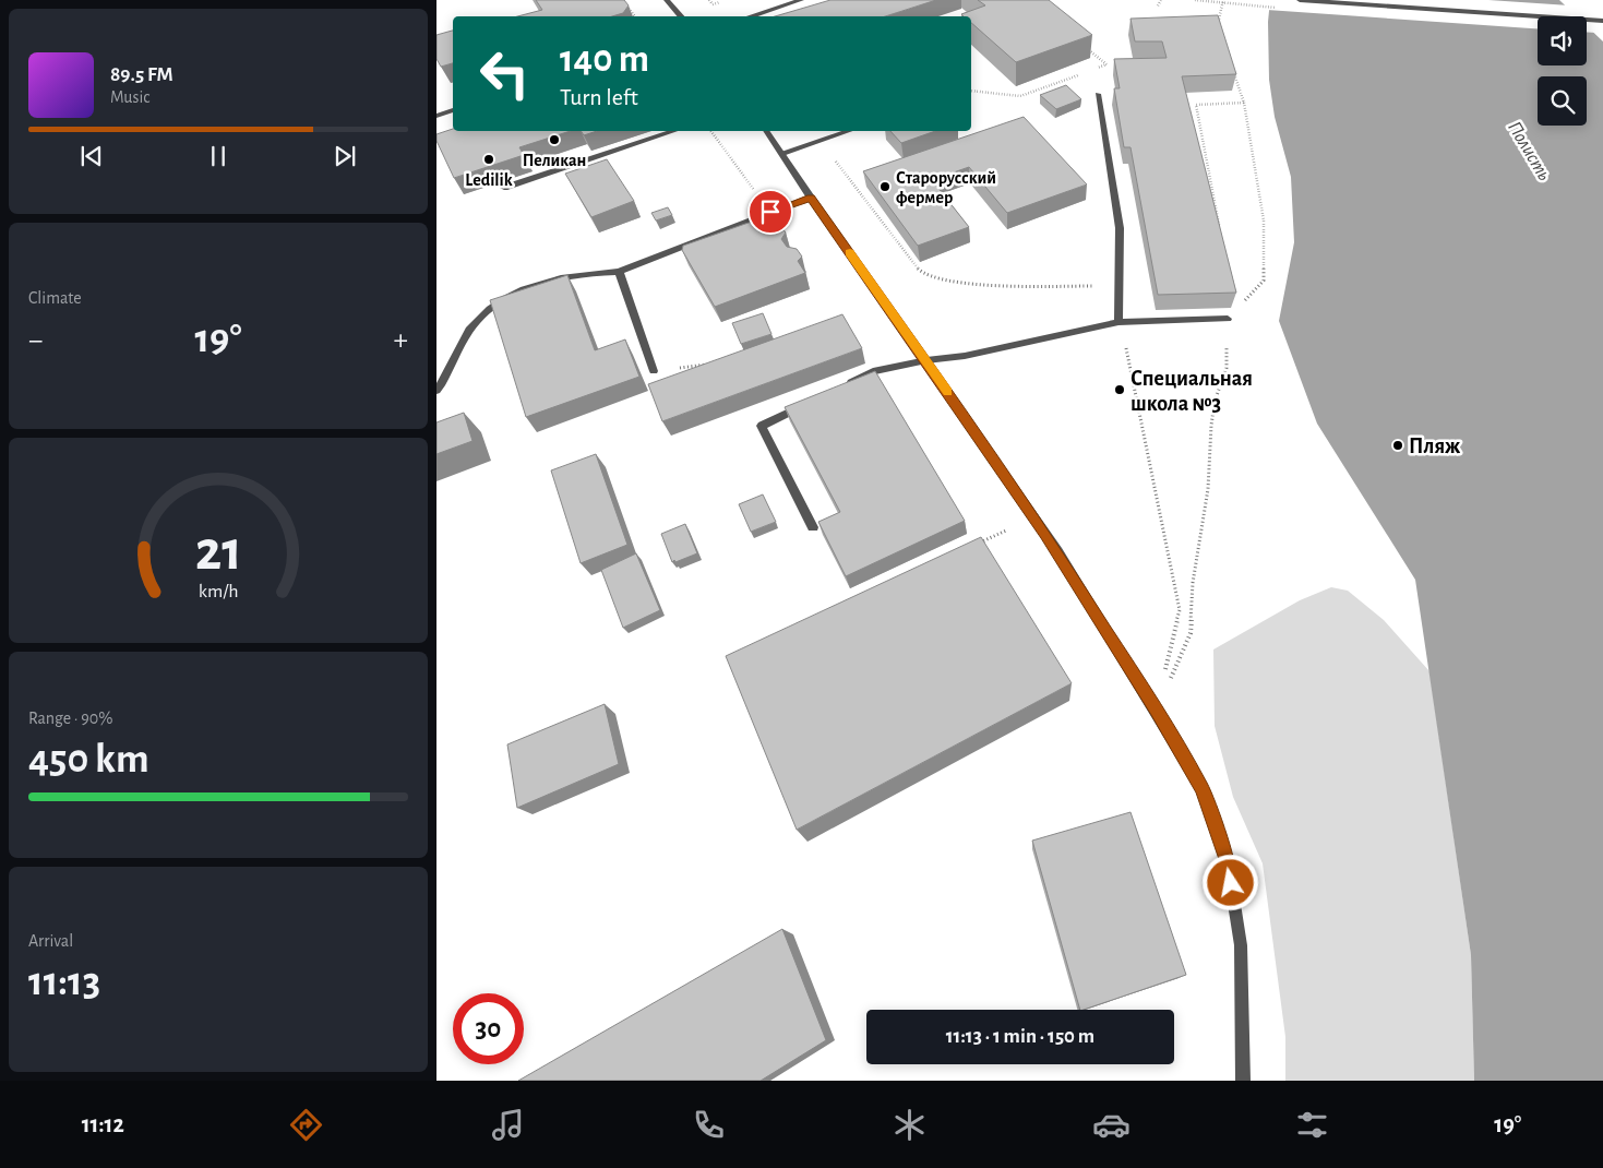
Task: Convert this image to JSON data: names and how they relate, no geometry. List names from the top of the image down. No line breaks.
{"water":["Полисть"],"places":["Пеликан","Ledilik","Старорусский фермер","Специальная школа №3","Пляж"],"page":{"turn":["140 m","Turn left"],"song":["89.5 FM","Music"],"tile":["Climate",["Range · 90%","450 km"],["Arrival","11:13"]],"heat":["−","19°","+"],"limit":"30","trip":"11:13 · 1 min · 150 m","tabs":["11:12","19°"],"gauge":["21","km/h"]}}
